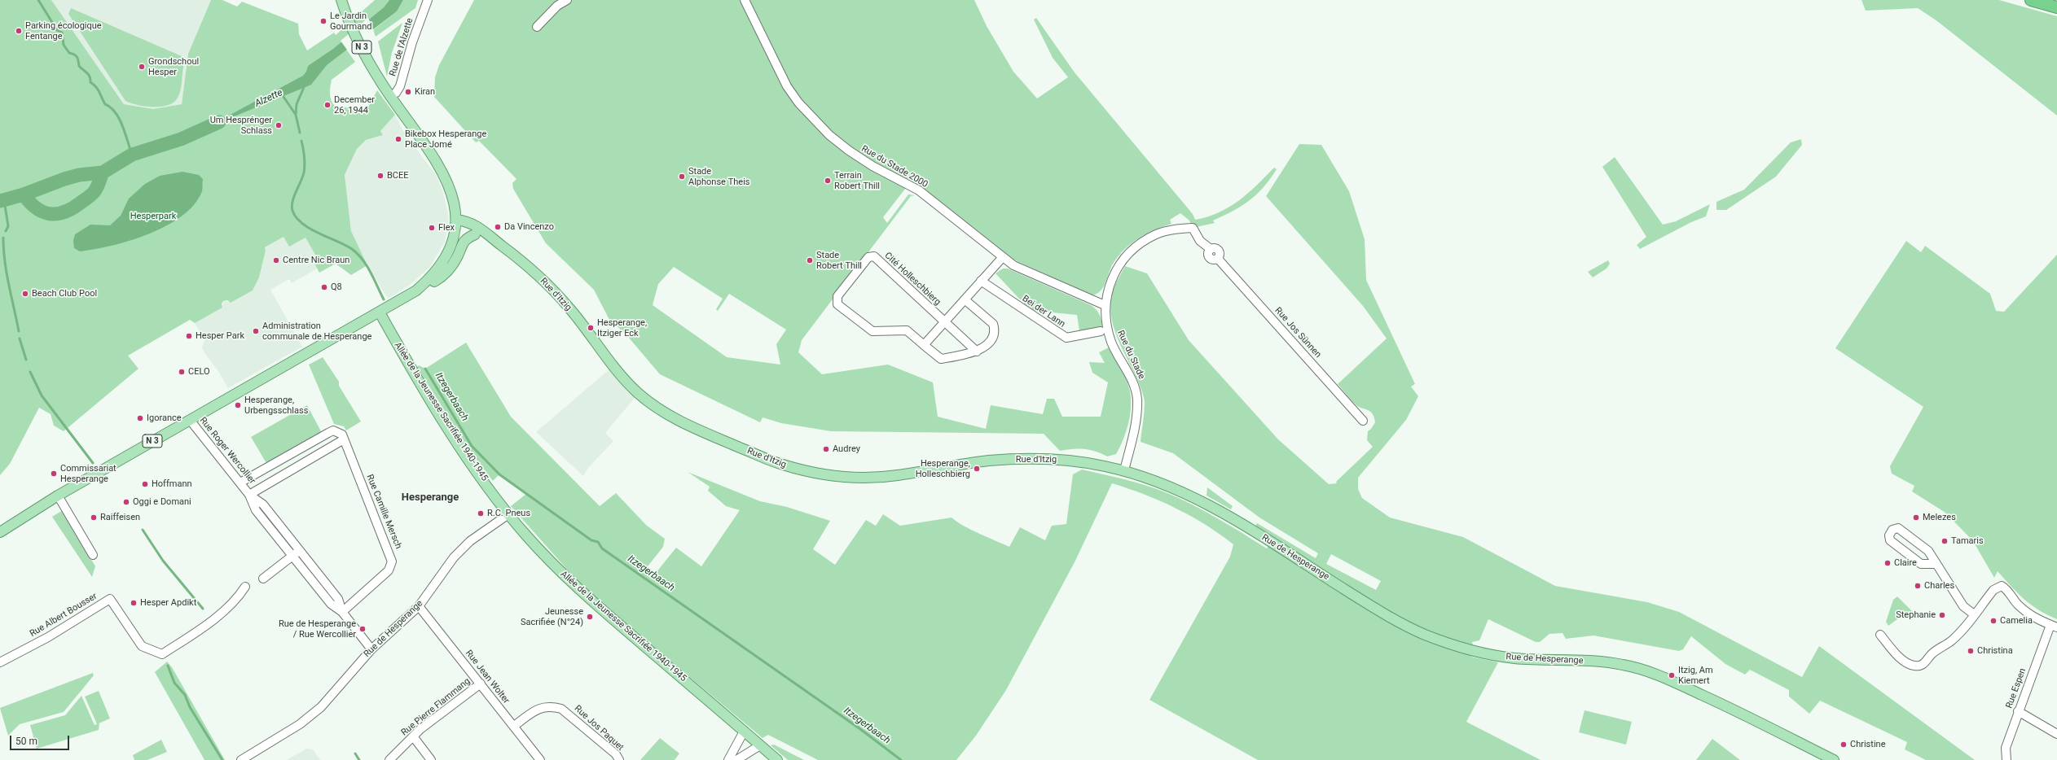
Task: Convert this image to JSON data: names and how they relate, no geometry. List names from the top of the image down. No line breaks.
{"streets":{"main road":["N 3","Rue d'Itzig","Allée de la Jeunesse Sacrifiée 1940-1945","Rue de Hesperange"],"street":["Rue de l'Alzette","Rue du Stade 2000","Cité Holleschbierg","Bei der Lann","Rue Jos Sünnen","Rue du Stade","Rue Roger Wercollier","Rue Camille Mersch","Rue Albert Bousser","Rue Jean Wolter","Rue Espen","Rue Pierre Flammang","Rue Jos Paquet"]},"crossings":[["N 3","Rue de l'Alzette"],["N 3","Rue d'Itzig"],["N 3","Allée de la Jeunesse Sacrifiée 1940-1945"],["N 3","Rue Roger Wercollier"],["Rue du Stade 2000","Rue du Stade"],["Rue d'Itzig","Rue du Stade"],["Rue d'Itzig","Rue de Hesperange"],["Rue Jos Sünnen","Rue du Stade"],["Rue du Stade","Rue de Hesperange"],["Allée de la Jeunesse Sacrifiée 1940-1945","Rue de Hesperange"],["Rue Roger Wercollier","Rue Camille Mersch"],["Rue Roger Wercollier","Rue de Hesperange"],["Rue de Hesperange","Rue Jean Wolter"],["Rue Jean Wolter","Rue Pierre Flammang"],["Rue Jean Wolter","Rue Jos Paquet"]],"districts":["Hesperange"],"water":["Alzette","Itzegerbaach"],"parks":["Hesperpark"],"places":["Le Jardin Gourmand","Parking écologique Fentange","Grondschoul Hesper","Kiran","December 26, 1944","Um Hesprénger Schlass","Bikebox Hesperange Place Jomé","BCEE","Stade Alphonse Theis","Terrain Robert Thill","Da Vincenzo","Flex","Centre Nic Braun","Stade Robert Thill","Q8","Beach Club Pool","Hesperange, Itziger Eck","Administration communale de Hesperange","Hesper Park","CELO","Hesperange, Urbengsschlass","Igorance","Audrey","Hesperange, Holleschbierg","Commissariat Hesperange","Hoffmann","Oggi e Domani","R.C. Pneus","Raiffeisen","Melezes","Tamaris","Claire","Charles","Hesper Apdikt","Stephanie","Jeunesse Sacrifiée (N°24)","Camelia","Rue de Hesperange / Rue Wercollier","Christina","Itzig, Am Kiemert","Christine"],"scale_bar":"50 m"}
